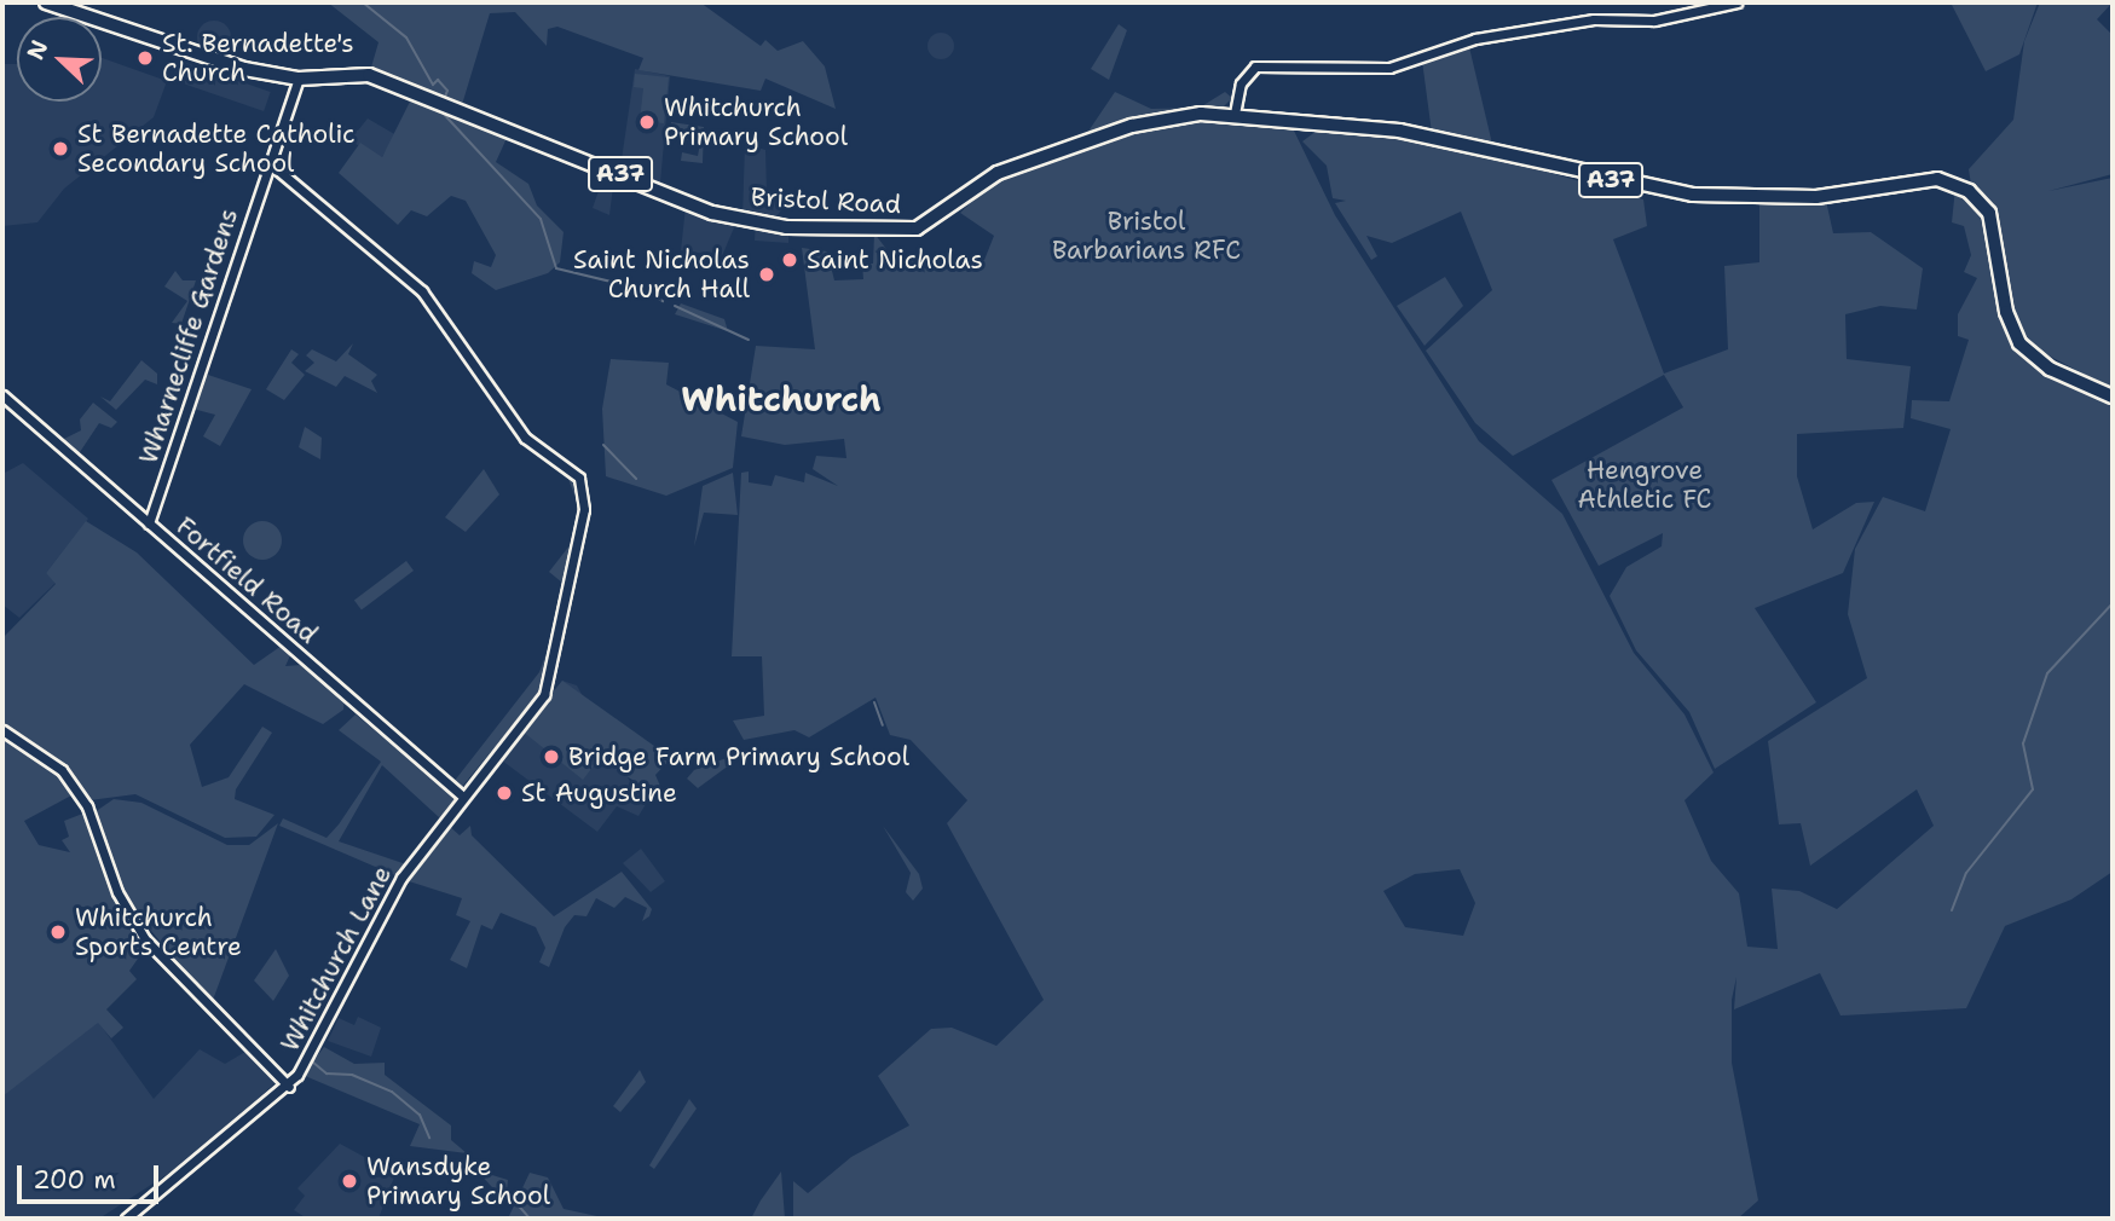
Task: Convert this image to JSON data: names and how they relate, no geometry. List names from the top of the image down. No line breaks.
{"streets":{"highway":["A37","Bristol Road"],"street":["Wharnecliffe Gardens","Fortfield Road","Whitchurch Lane"]},"crossings":[["A37","Bristol Road"],["A37","Wharnecliffe Gardens"],["Bristol Road","Wharnecliffe Gardens"],["Wharnecliffe Gardens","Fortfield Road"],["Wharnecliffe Gardens","Whitchurch Lane"],["Fortfield Road","Whitchurch Lane"]],"districts":["Whitchurch"],"parks":["Bristol Barbarians RFC","Hengrove Athletic FC"],"places":["St. Bernadette's Church","Whitchurch Primary School","St Bernadette Catholic Secondary School","Saint Nicholas","Saint Nicholas Church Hall","Bridge Farm Primary School","St Augustine","Whitchurch Sports Centre","Wansdyke Primary School"],"scale_bar":"200 m","north":"top left"}
